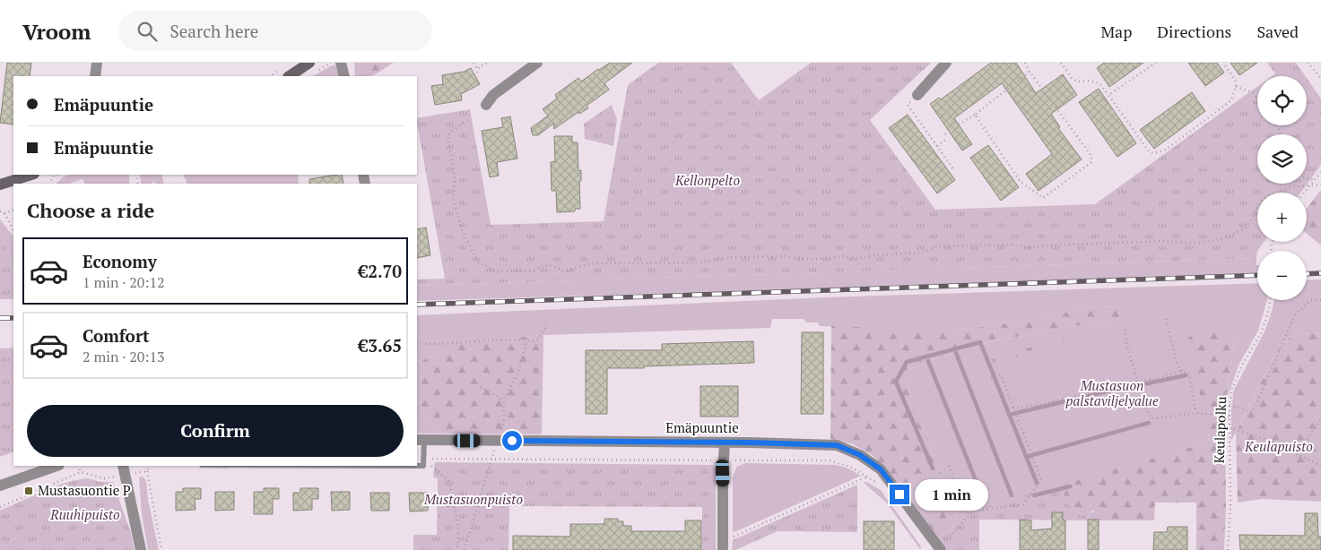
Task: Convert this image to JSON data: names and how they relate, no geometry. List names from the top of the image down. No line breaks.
{"streets":{"street":["Emäpuuntie"],"path":["Keulapolku"]},"parks":["Kellonpelto","Mustasuon palstaviljelyalue","Keulapuisto","Mustasuonpuisto","Ruuhipuisto"],"places":{"transit":["Mustasuontie P"]},"page":{"header":"Vroom","search":"Search here","nav":["Map","Directions","Saved"],"map_buttons":["+","−"],"banner":["Emäpuuntie","Emäpuuntie"],"heading":"Choose a ride","list":[{"name":"Economy","note":"1 min · 20:12","value":"€2.70"},{"name":"Comfort","note":"2 min · 20:13","value":"€3.65"}],"buttons":"Confirm","bubble":"1 min"}}
